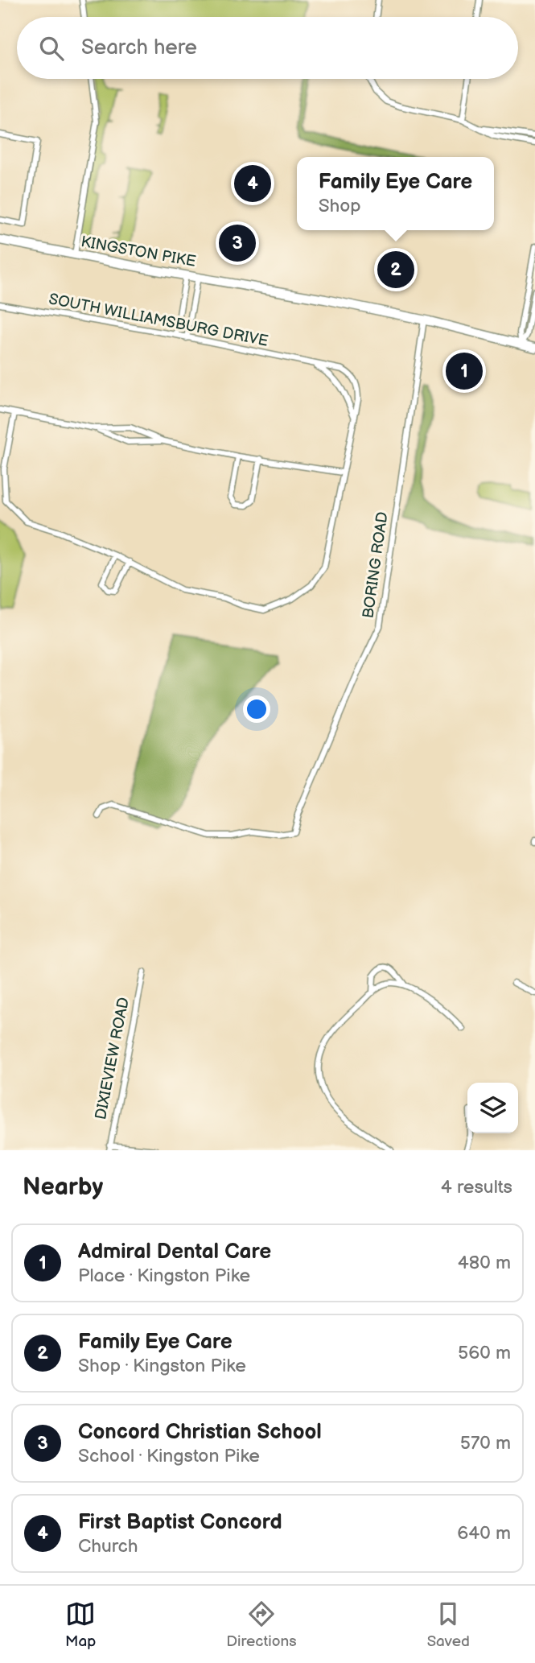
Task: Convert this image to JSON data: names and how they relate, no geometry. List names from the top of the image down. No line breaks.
{"streets":{"main road":["KINGSTON PIKE"],"street":["SOUTH WILLIAMSBURG DRIVE","BORING ROAD","DIXIEVIEW ROAD"]},"crossings":[["KINGSTON PIKE","BORING ROAD"]],"page":{"search":"Search here","popup":["Family Eye Care","Shop"],"pins":["4","3","2","1"],"heading":["Nearby","4 results"],"list":[{"mark":"1","name":"Admiral Dental Care","note":"Place · Kingston Pike","value":"480 m"},{"mark":"2","name":"Family Eye Care","note":"Shop · Kingston Pike","value":"560 m"},{"mark":"3","name":"Concord Christian School","note":"School · Kingston Pike","value":"570 m"},{"mark":"4","name":"First Baptist Concord","note":"Church","value":"640 m"}],"nav":["Map","Directions","Saved"]}}
